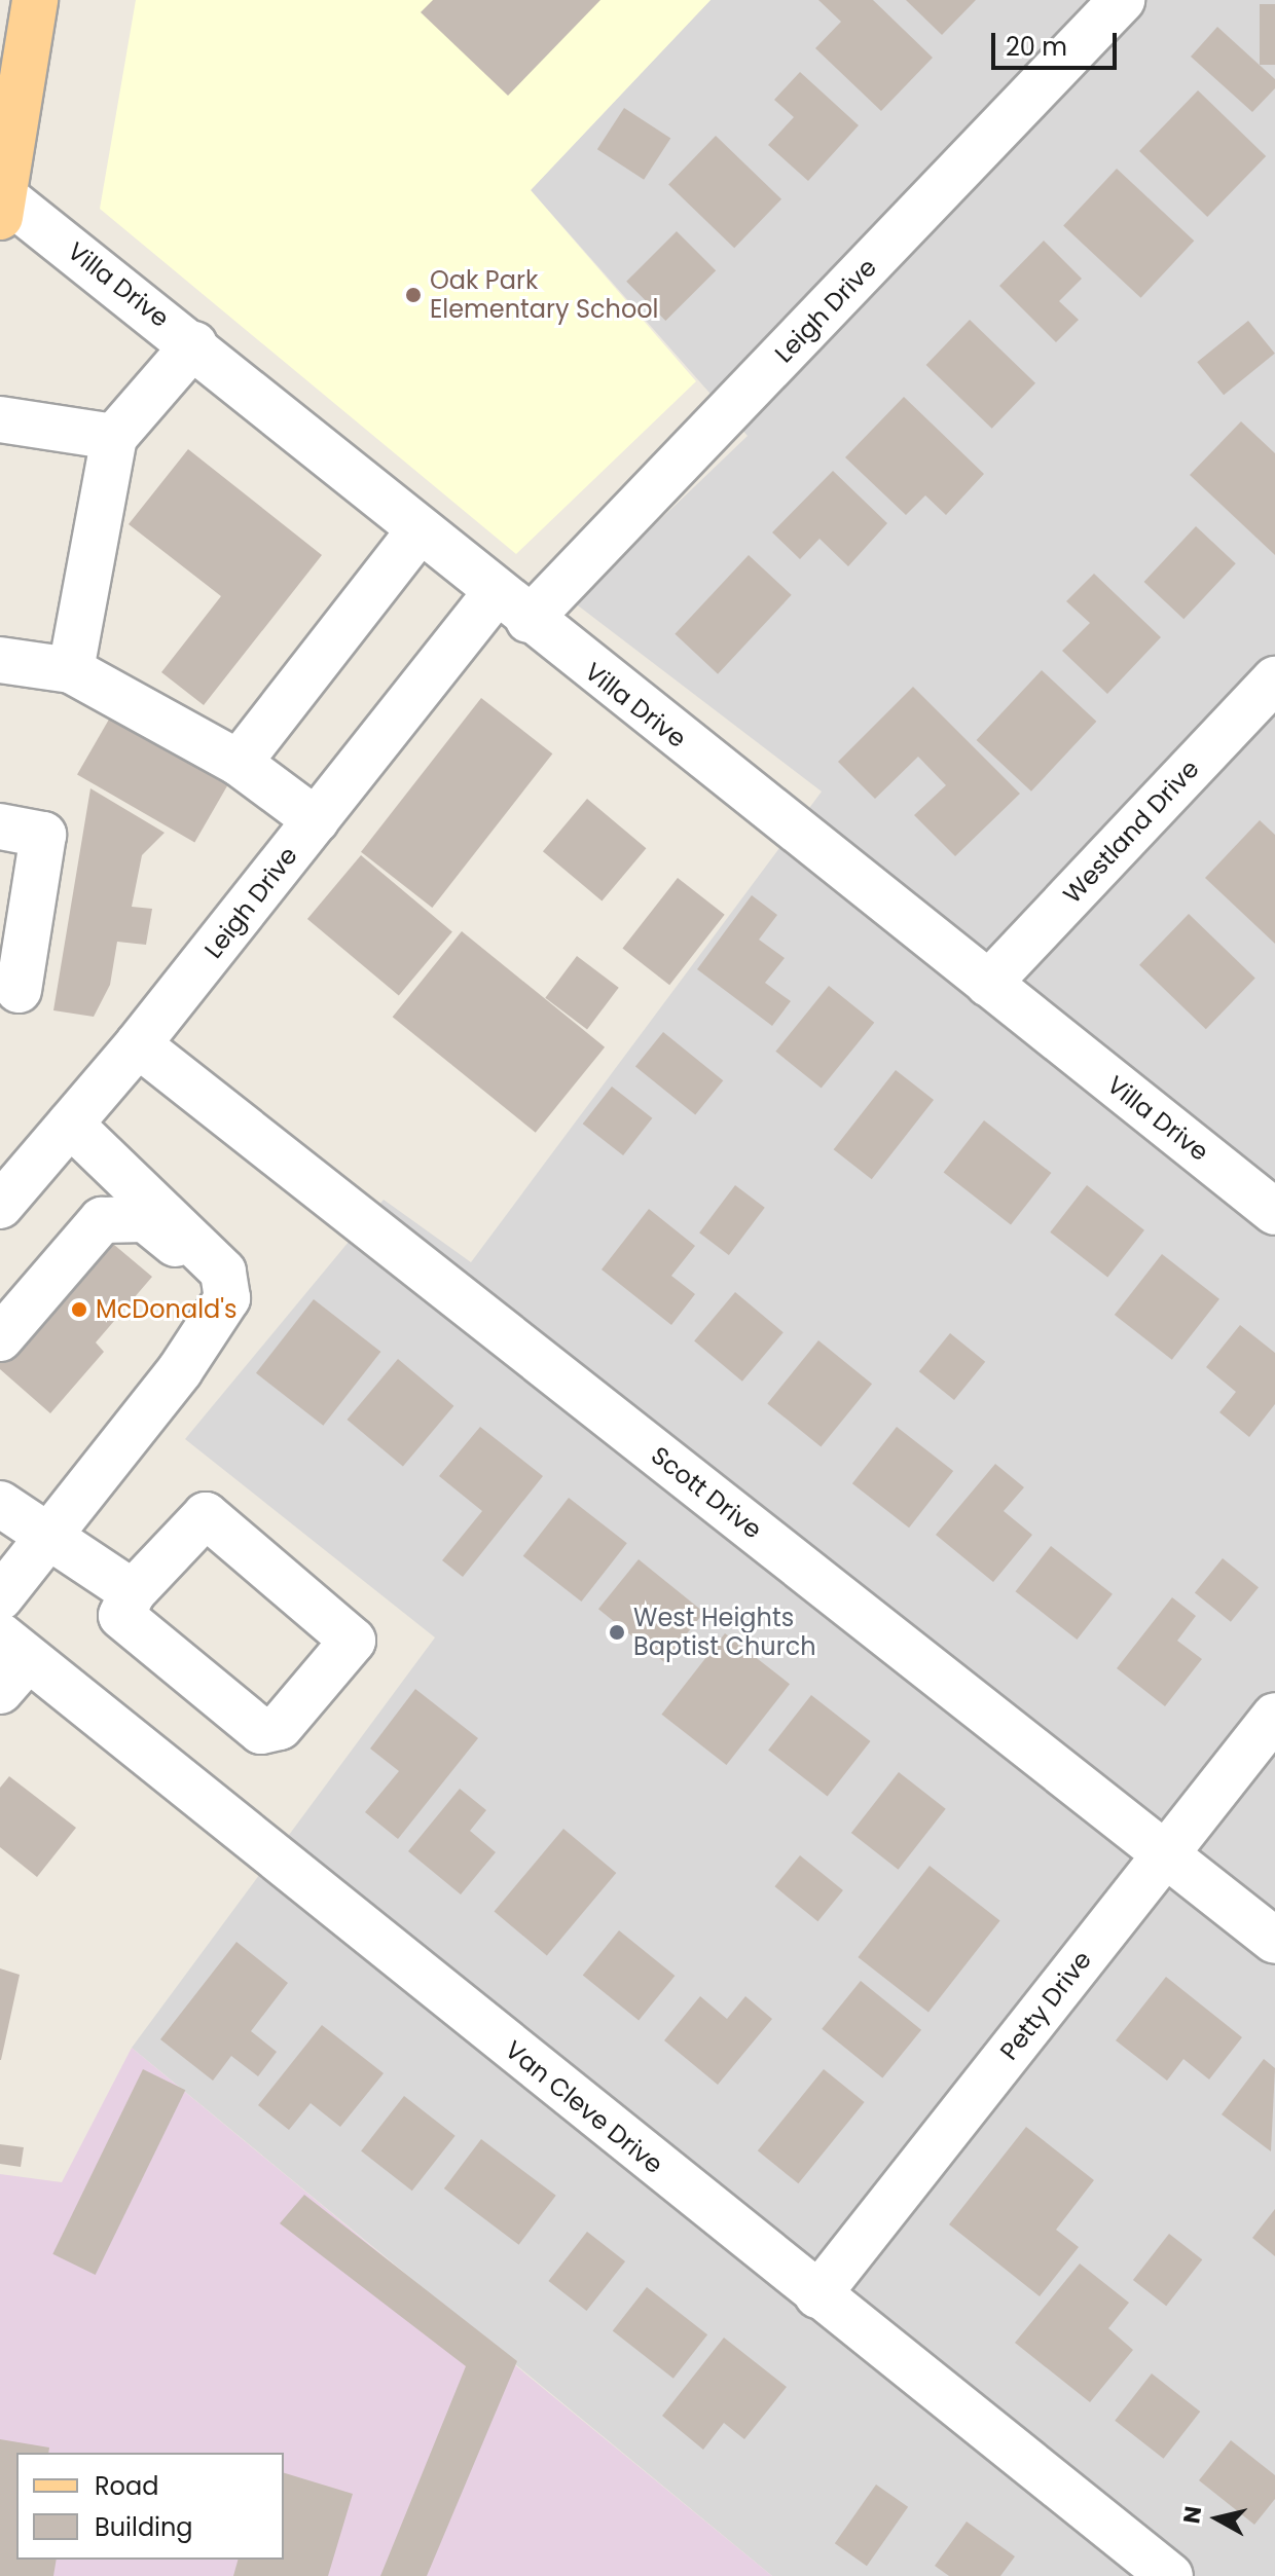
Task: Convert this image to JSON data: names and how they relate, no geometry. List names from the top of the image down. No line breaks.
{"streets":{"street":["Villa Drive","Leigh Drive","Westland Drive","Scott Drive","Petty Drive","Van Cleve Drive"]},"crossings":[["Villa Drive","Leigh Drive"],["Villa Drive","Westland Drive"],["Leigh Drive","Scott Drive"],["Scott Drive","Petty Drive"],["Petty Drive","Van Cleve Drive"]],"places":["Oak Park Elementary School","McDonald's","West Heights Baptist Church"],"legend":["Road","Building"],"scale_bar":"20 m","north":"left"}
